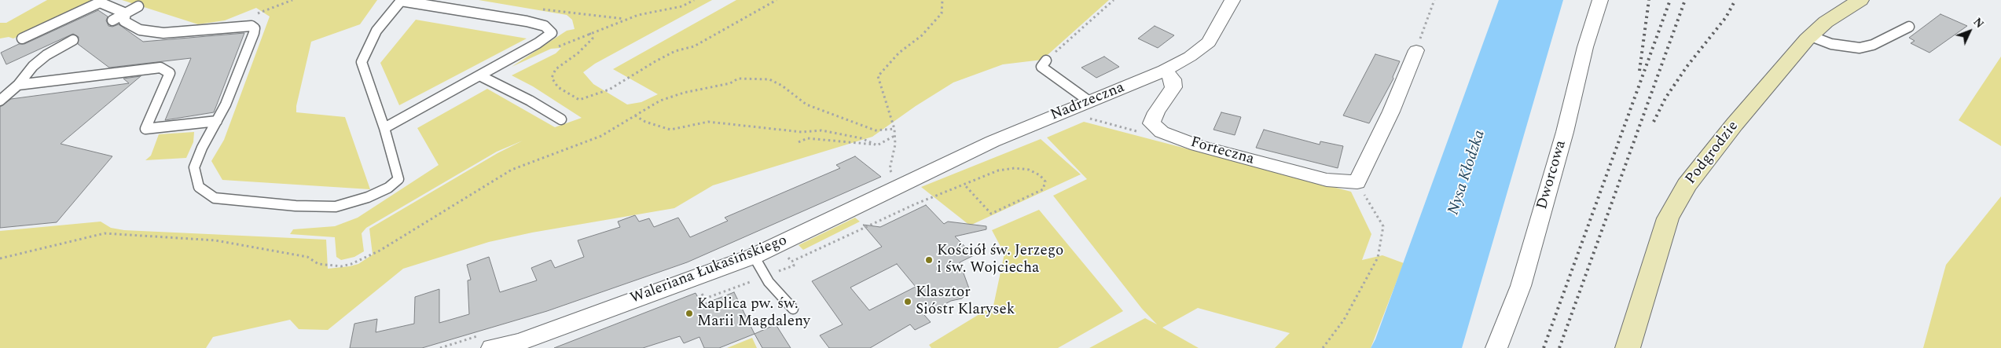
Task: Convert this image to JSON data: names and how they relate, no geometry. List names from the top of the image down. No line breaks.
{"streets":{"main road":["Podgrodzie"],"street":["Nadrzeczna","Forteczna","Dworcowa","Waleriana Łukasińskiego"]},"crossings":[["Nadrzeczna","Waleriana Łukasińskiego"]],"water":["Nysa Kłodzka"],"places":["Kościół św. Jerzego i św. Wojciecha","Klasztor Sióstr Klarysek","Kaplica pw. św. Marii Magdaleny"],"north":"top right"}
